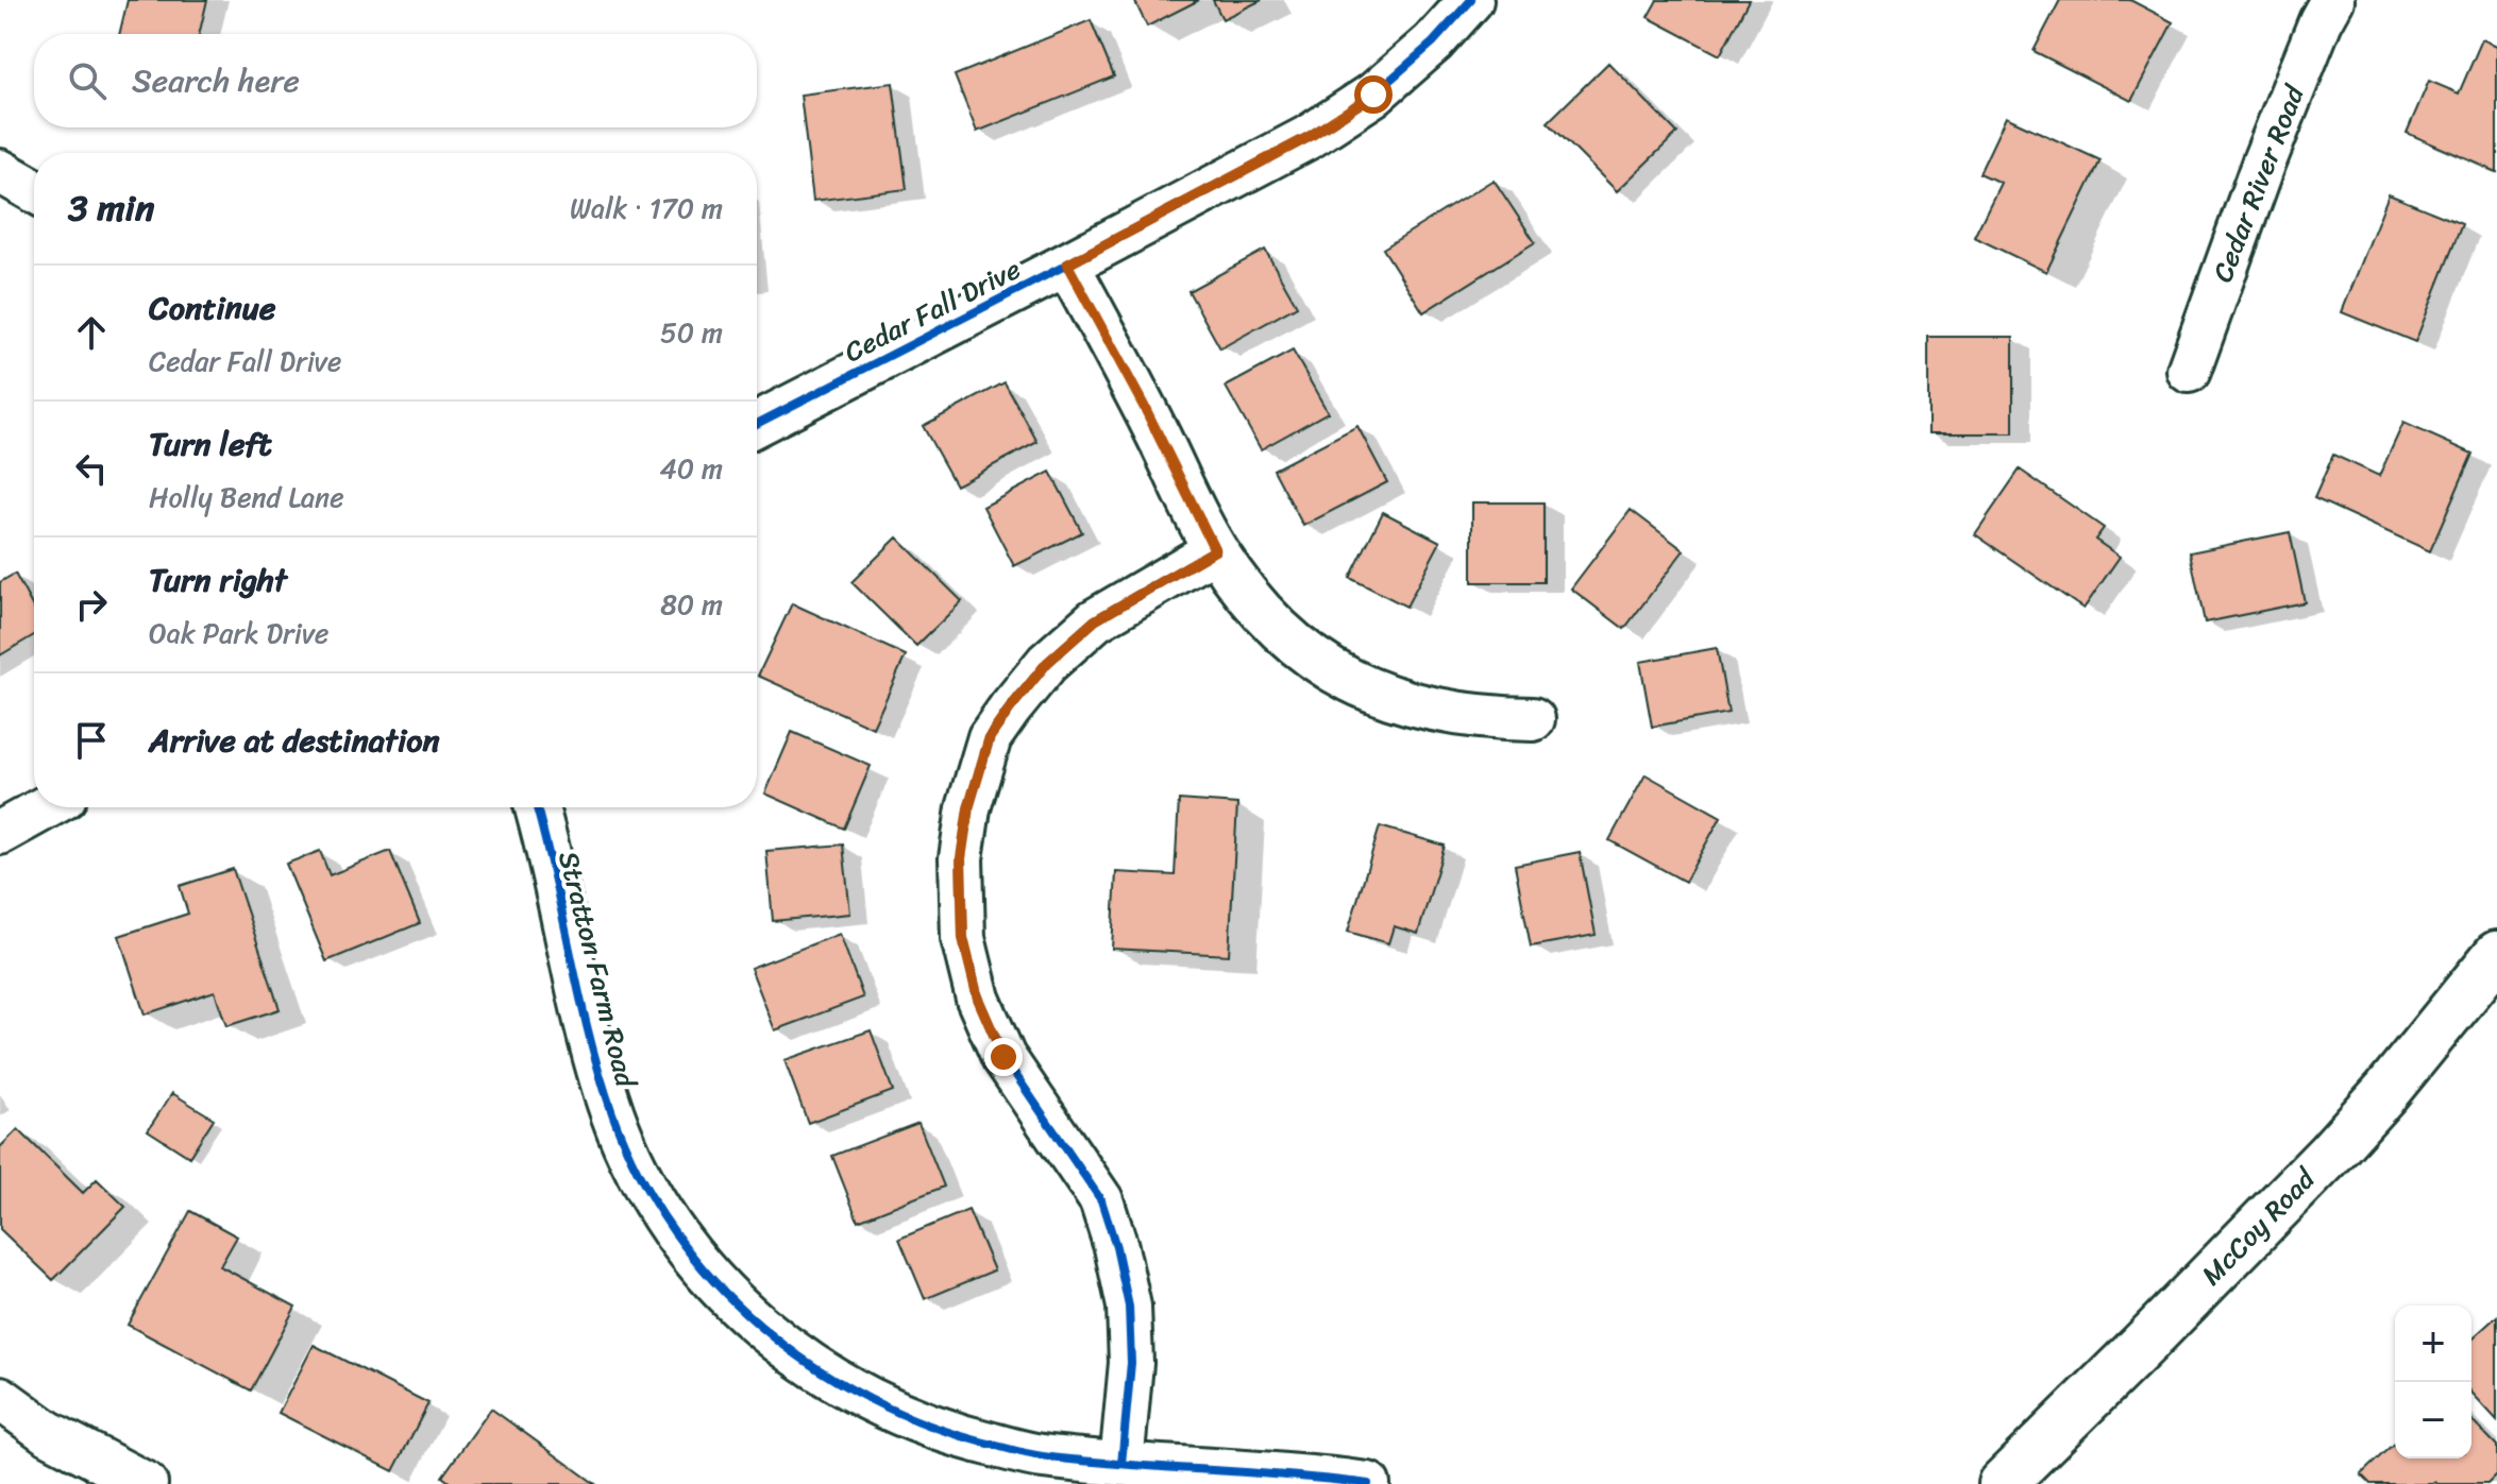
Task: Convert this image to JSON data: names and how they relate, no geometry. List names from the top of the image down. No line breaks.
{"streets":{"main road":["McCoy Road"],"street":["Cedar River Road","Cedar Fall Drive","Stratton Farm Road"]},"page":{"search":"Search here","heading":["3 min","Walk · 170 m"],"list":[["Continue","Cedar Fall Drive","50 m"],["Turn left","Holly Bend Lane","40 m"],["Turn right","Oak Park Drive","80 m"],"Arrive at destination"],"map_buttons":["+","−"]}}
